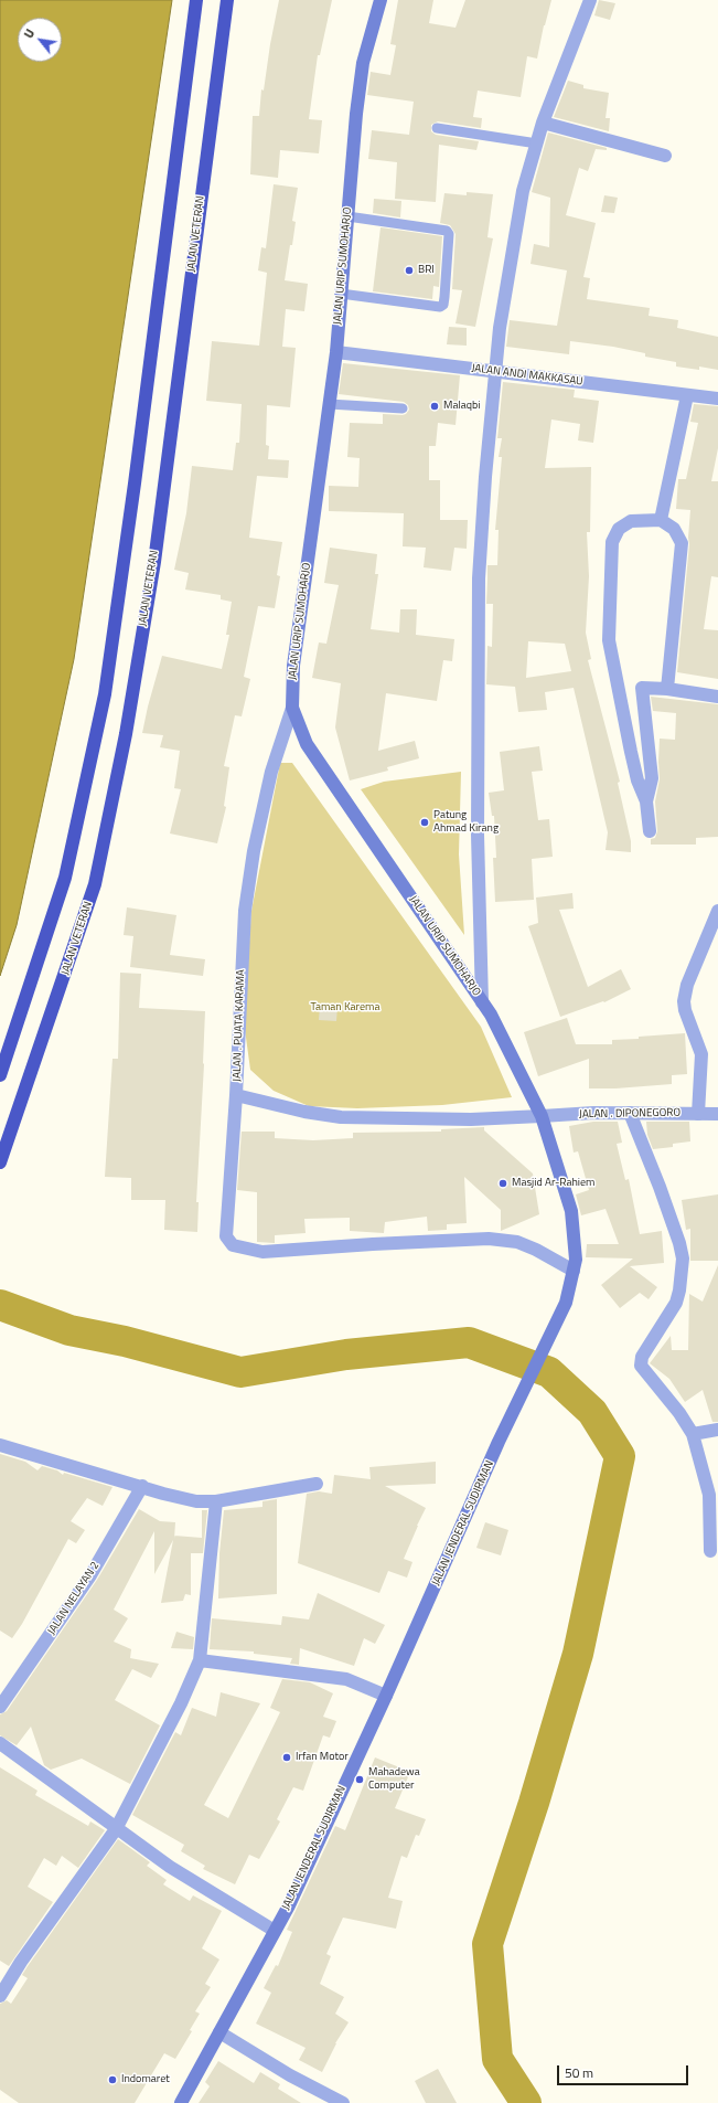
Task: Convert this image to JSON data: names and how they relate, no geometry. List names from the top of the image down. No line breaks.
{"streets":{"highway":["JALAN VETERAN"],"main road":["JALAN URIP SUMOHARJO","JALAN JENDERAL SUDIRMAN"],"street":["JALAN ANDI MAKKASAU","JALAN . PUATA KARAMA","JALAN . DIPONEGORO","JALAN NELAYAN 2"]},"crossings":[["JALAN URIP SUMOHARJO","JALAN ANDI MAKKASAU"],["JALAN URIP SUMOHARJO","JALAN . PUATA KARAMA"],["JALAN URIP SUMOHARJO","JALAN . DIPONEGORO"],["JALAN URIP SUMOHARJO","JALAN JENDERAL SUDIRMAN"],["JALAN . PUATA KARAMA","JALAN . DIPONEGORO"]],"parks":["Taman Karema"],"places":["BRI","Malaqbi","Patung Ahmad Kirang","Masjid Ar-Rahiem","Irfan Motor","Mahadewa Computer","Indomaret"],"scale_bar":"50 m","north":"top left"}
